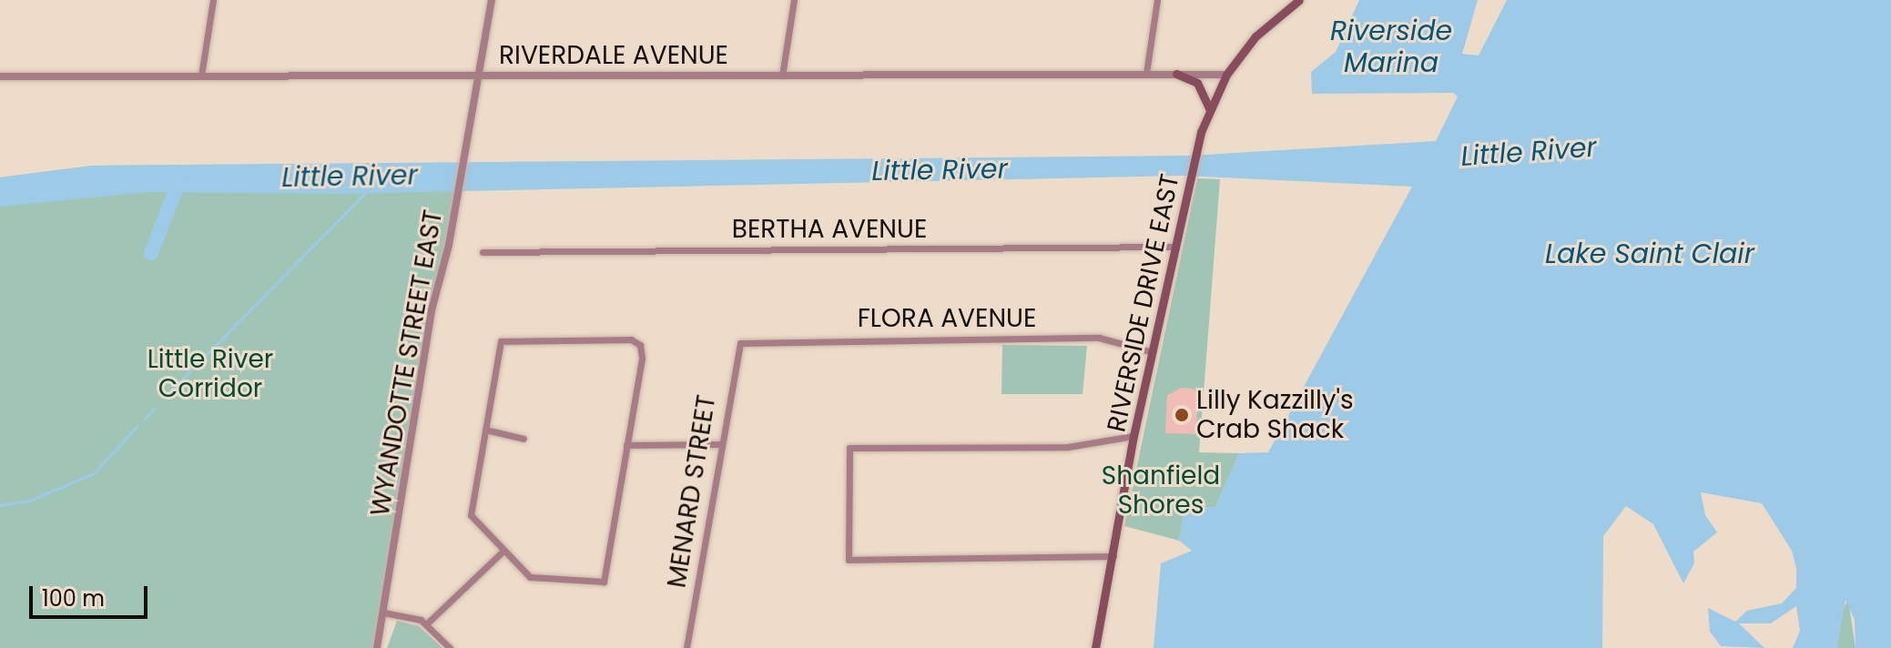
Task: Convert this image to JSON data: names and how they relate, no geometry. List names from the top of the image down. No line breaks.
{"streets":{"main road":["RIVERSIDE DRIVE EAST"],"street":["RIVERDALE AVENUE","BERTHA AVENUE","FLORA AVENUE","WYANDOTTE STREET EAST","MENARD STREET"]},"crossings":[["RIVERDALE AVENUE","RIVERSIDE DRIVE EAST"],["RIVERDALE AVENUE","WYANDOTTE STREET EAST"],["BERTHA AVENUE","RIVERSIDE DRIVE EAST"],["RIVERSIDE DRIVE EAST","FLORA AVENUE"],["FLORA AVENUE","MENARD STREET"]],"water":["Riverside Marina","Little River","Lake Saint Clair"],"parks":["Little River Corridor","Shanfield Shores"],"places":["Lilly Kazzilly's Crab Shack"],"scale_bar":"100 m"}
